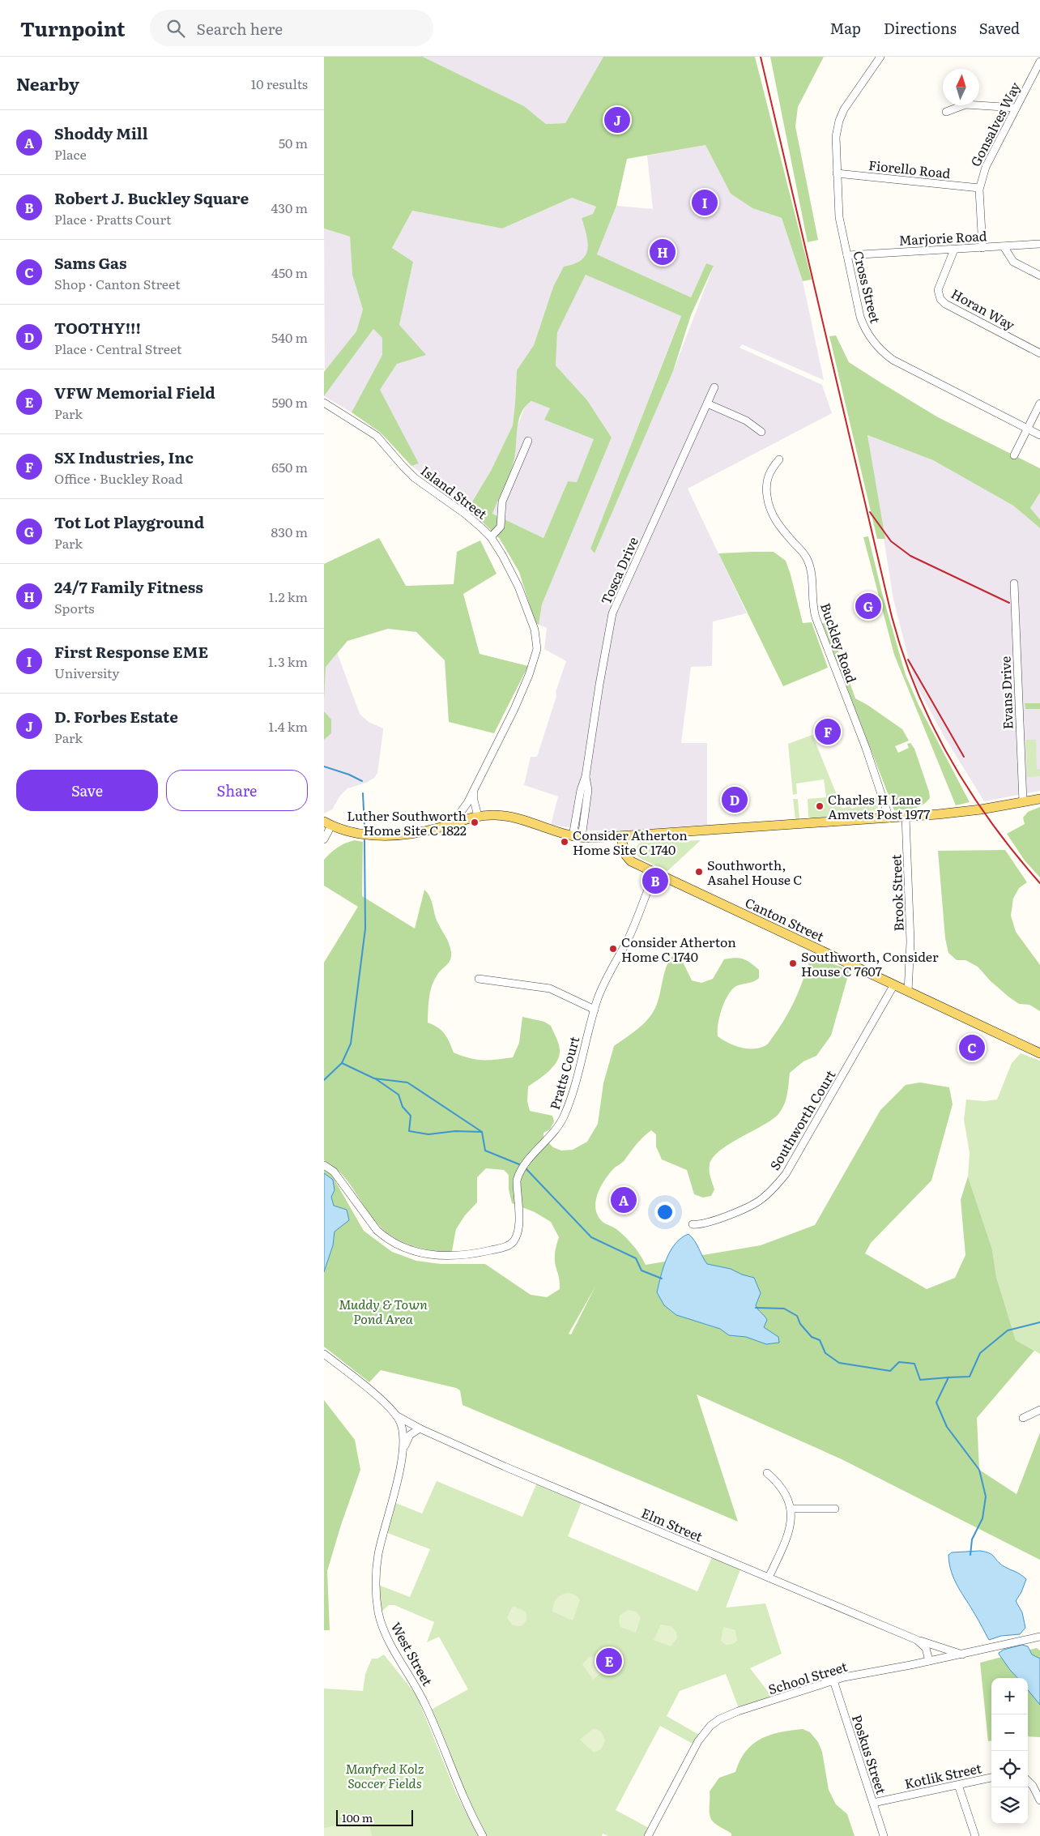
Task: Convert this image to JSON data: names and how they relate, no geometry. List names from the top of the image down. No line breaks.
{"streets":{"main road":["Canton Street"],"street":["Gonsalves Way","Fiorello Road","Marjorie Road","Cross Street","Horan Way","Island Street","Tosca Drive","Buckley Road","Evans Drive","Brook Street","Pratts Court","Southworth Court","Elm Street","West Street","School Street","Poskus Street","Kotlik Street"]},"crossings":[["Gonsalves Way","Fiorello Road"],["Gonsalves Way","Marjorie Road"],["Fiorello Road","Cross Street"],["Marjorie Road","Cross Street"],["Marjorie Road","Horan Way"],["Brook Street","Canton Street"],["Canton Street","Pratts Court"],["Canton Street","Southworth Court"],["Elm Street","West Street"],["Elm Street","School Street"],["School Street","Poskus Street"],["Poskus Street","Kotlik Street"]],"parks":["Muddy & Town Pond Area","Manfred Kolz Soccer Fields"],"places":["Charles H Lane Amvets Post 1977","Luther Southworth Home Site C 1822","Consider Atherton Home Site C 1740","Southworth, Asahel House C","Consider Atherton Home C 1740","Southworth, Consider House C 7607"],"scale_bar":"100 m","north":"top","page":{"header":"Turnpoint","search":"Search here","nav":["Map","Directions","Saved"],"heading":["Nearby","10 results"],"pins":["J","I","H","G","F","D","B","C","A","E"],"list":[{"mark":"A","name":"Shoddy Mill","note":"Place","value":"50 m"},{"mark":"B","name":"Robert J. Buckley Square","note":"Place · Pratts Court","value":"430 m"},{"mark":"C","name":"Sams Gas","note":"Shop · Canton Street","value":"450 m"},{"mark":"D","name":"TOOTHY!!!","note":"Place · Central Street","value":"540 m"},{"mark":"E","name":"VFW Memorial Field","note":"Park","value":"590 m"},{"mark":"F","name":"SX Industries, Inc","note":"Office · Buckley Road","value":"650 m"},{"mark":"G","name":"Tot Lot Playground","note":"Park","value":"830 m"},{"mark":"H","name":"24/7 Family Fitness","note":"Sports","value":"1.2 km"},{"mark":"I","name":"First Response EME","note":"University","value":"1.3 km"},{"mark":"J","name":"D. Forbes Estate","note":"Park","value":"1.4 km"}],"buttons":["Save","Share"],"map_buttons":["+","−"],"scale":"100 m"}}
